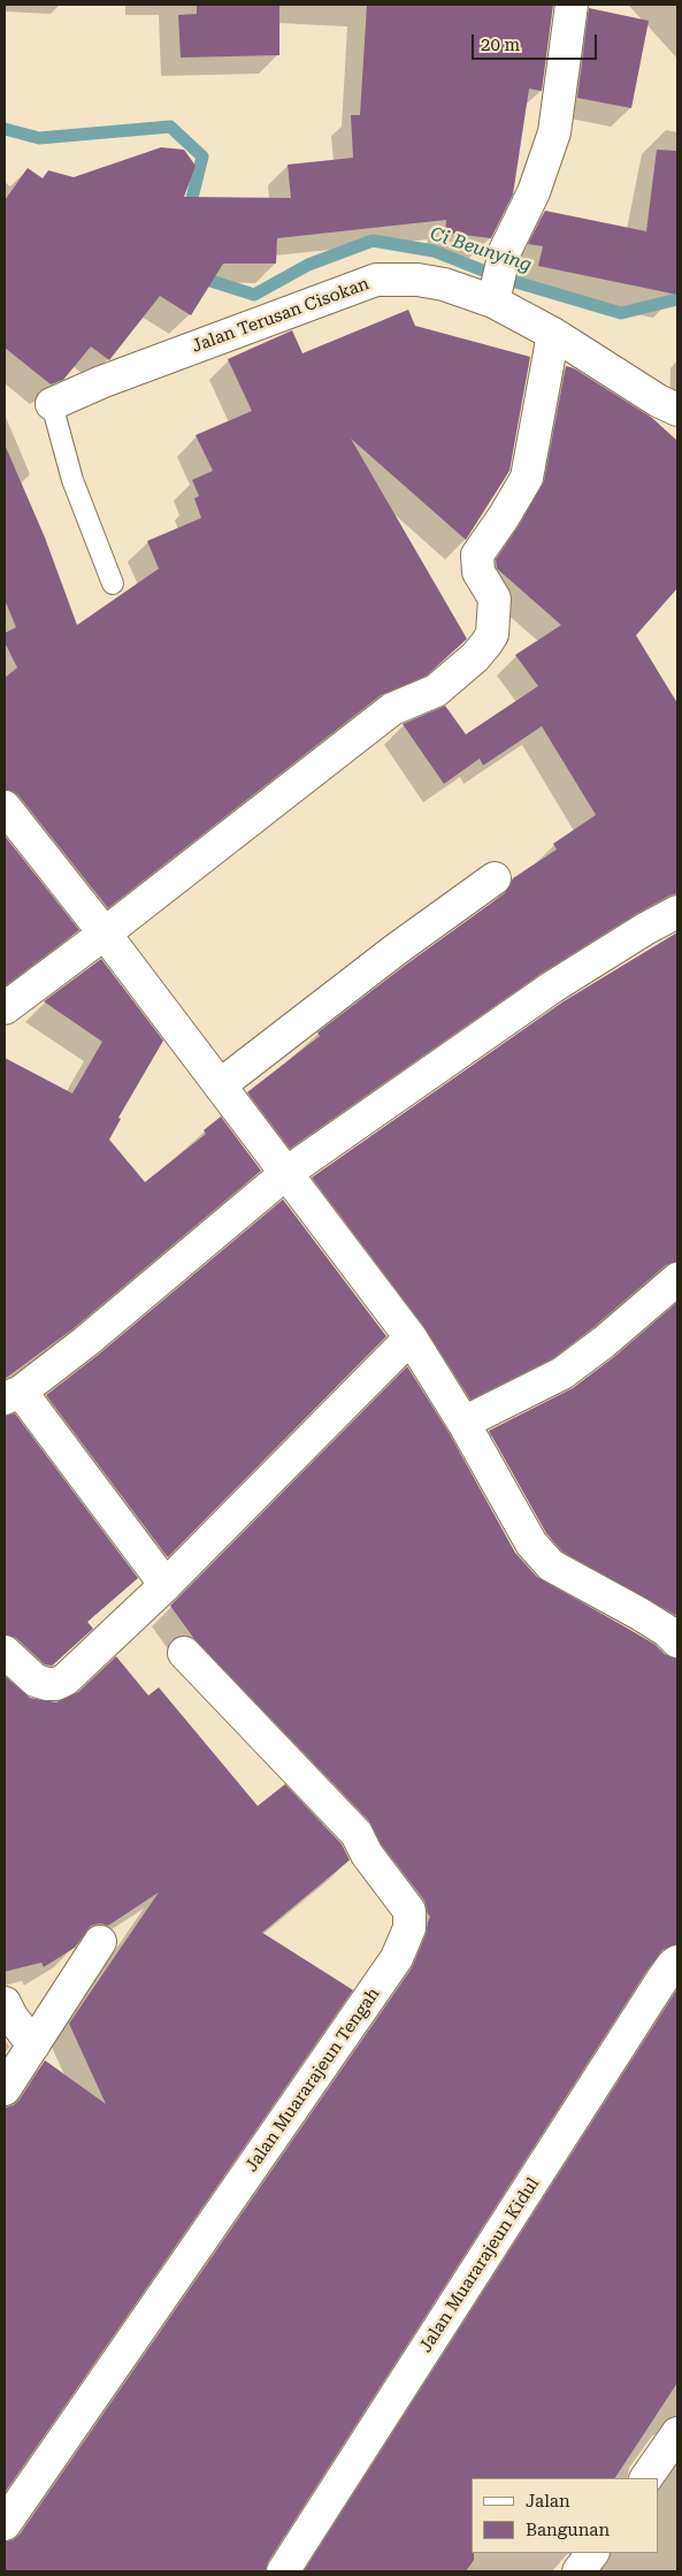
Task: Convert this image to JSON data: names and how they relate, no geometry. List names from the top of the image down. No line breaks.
{"streets":{"street":["Jalan Terusan Cisokan","Jalan Muararajeun Tengah","Jalan Muararajeun Kidul"]},"water":["Ci Beunying"],"legend":["Jalan","Bangunan"],"scale_bar":"20 m"}
